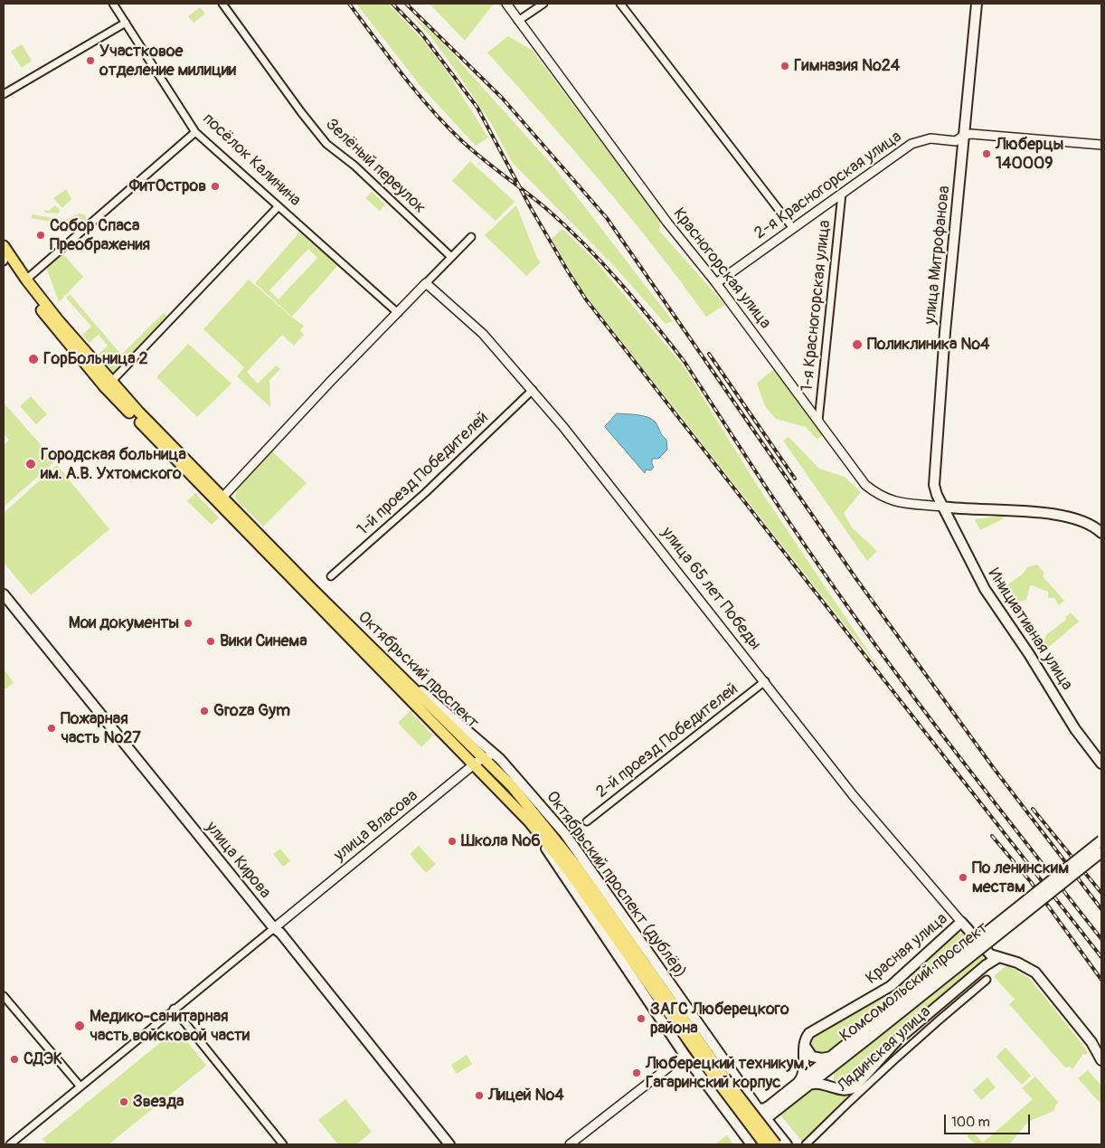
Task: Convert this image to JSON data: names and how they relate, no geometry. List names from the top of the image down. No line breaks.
{"streets":{"main road":["улица Митрофанова","Инициативная улица","Октябрьский проспект","улица Кирова","Октябрьский проспект (дублёр)","Красная улица","Комсомольский проспект","Лядинская улица"],"street":["посёлок Калинина","Зелёный переулок","2-я Красногорская улица","Красногорская улица","1-я Красногорская улица","1-й проезд Победителей","улица 65 лет Победы","2-й проезд Победителей","улица Власова"]},"crossings":[["2-я Красногорская улица","улица Митрофанова"],["2-я Красногорская улица","Красногорская улица"],["2-я Красногорская улица","1-я Красногорская улица"],["улица Митрофанова","Красногорская улица"],["улица Митрофанова","Инициативная улица"],["Красногорская улица","1-я Красногорская улица"],["Красногорская улица","Инициативная улица"],["1-й проезд Победителей","улица 65 лет Победы"],["улица 65 лет Победы","2-й проезд Победителей"],["улица 65 лет Победы","Красная улица"],["Октябрьский проспект","улица Власова"],["Октябрьский проспект","Октябрьский проспект (дублёр)"],["улица Власова","улица Кирова"],["Октябрьский проспект (дублёр)","Комсомольский проспект"]],"places":["Участковое отделение милиции","Гимназия №24","Люберцы 140009","ФитОстров","Собор Спаса Преображения","Поликлиника №4","ГорБольница 2","Городская больница им. А.В. Ухтомского","Мои документы","Вики Синема","Groza Gym","Пожарная часть №27","Школа №6","По ленинским местам","ЗАГС Люберецкого района","Медико-санитарная часть войсковой части","СДЭК","Люберецкий техникум, Гагаринский корпус","Лицей №4","Звезда"],"scale_bar":"100 m"}
